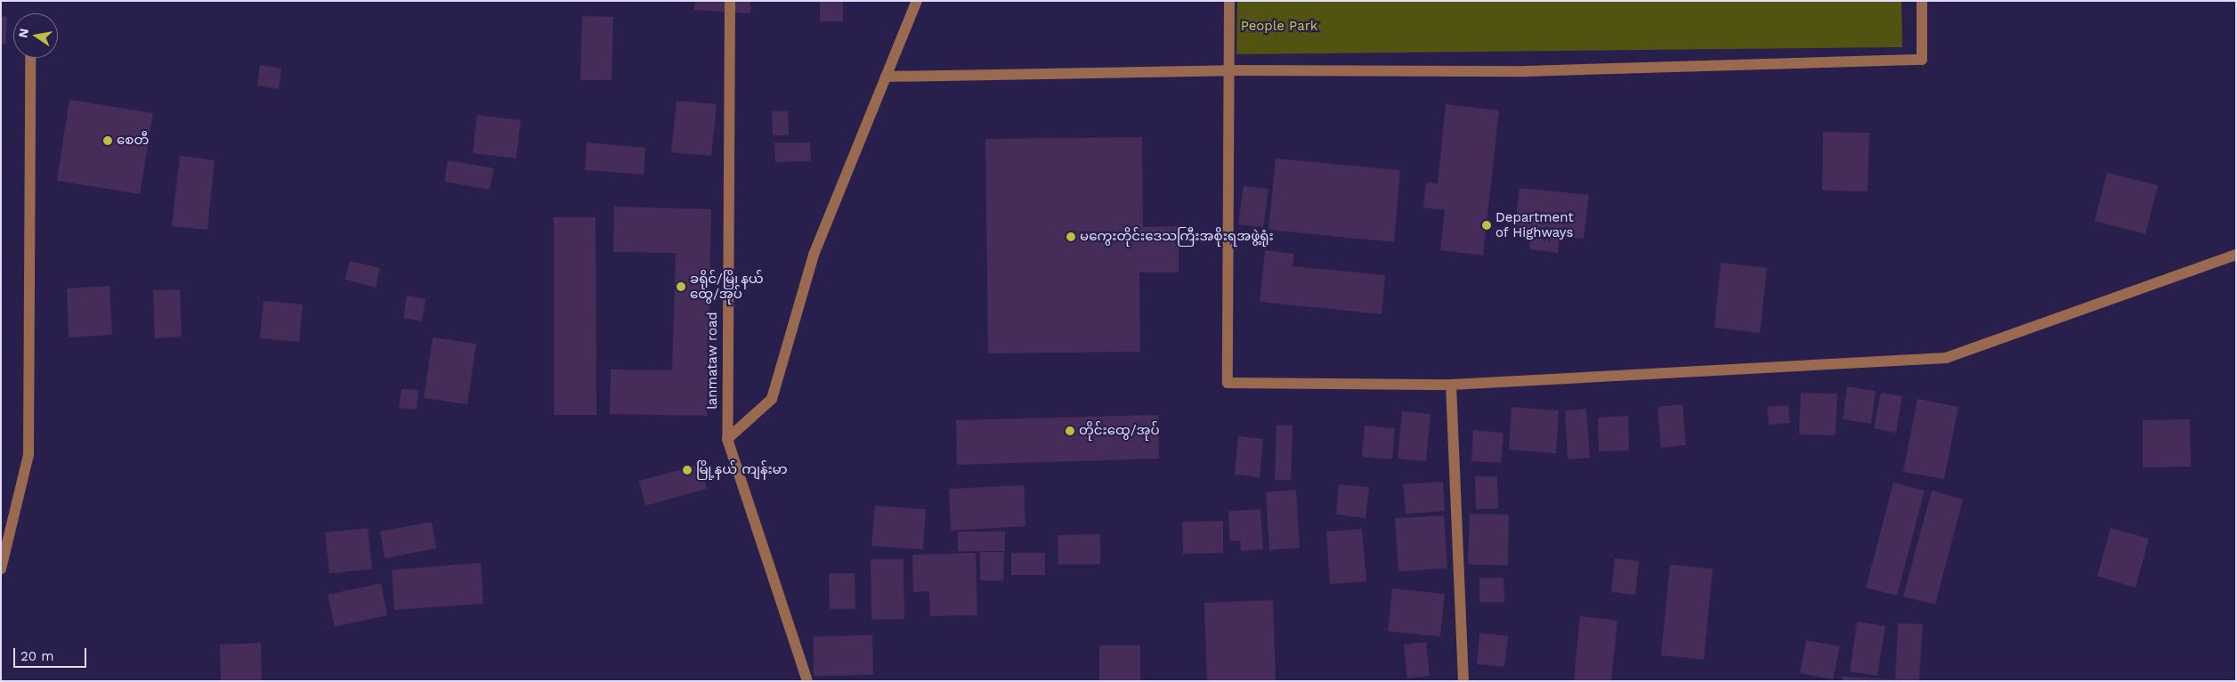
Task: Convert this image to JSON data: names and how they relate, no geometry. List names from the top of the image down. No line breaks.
{"streets":{"street":["lanmataw road"]},"parks":["People Park"],"places":["စေတီ","Department of Highways","မကွေးတိုင်းဒေသကြီးအစိုးရအဖွဲ့ရုံး","ခရိုင်/မြို့နယ် ထွေ/အုပ်","တိုင်းထွေ/အုပ်","မြို့နယ် ကျန်းမာ"],"scale_bar":"20 m","north":"left"}
